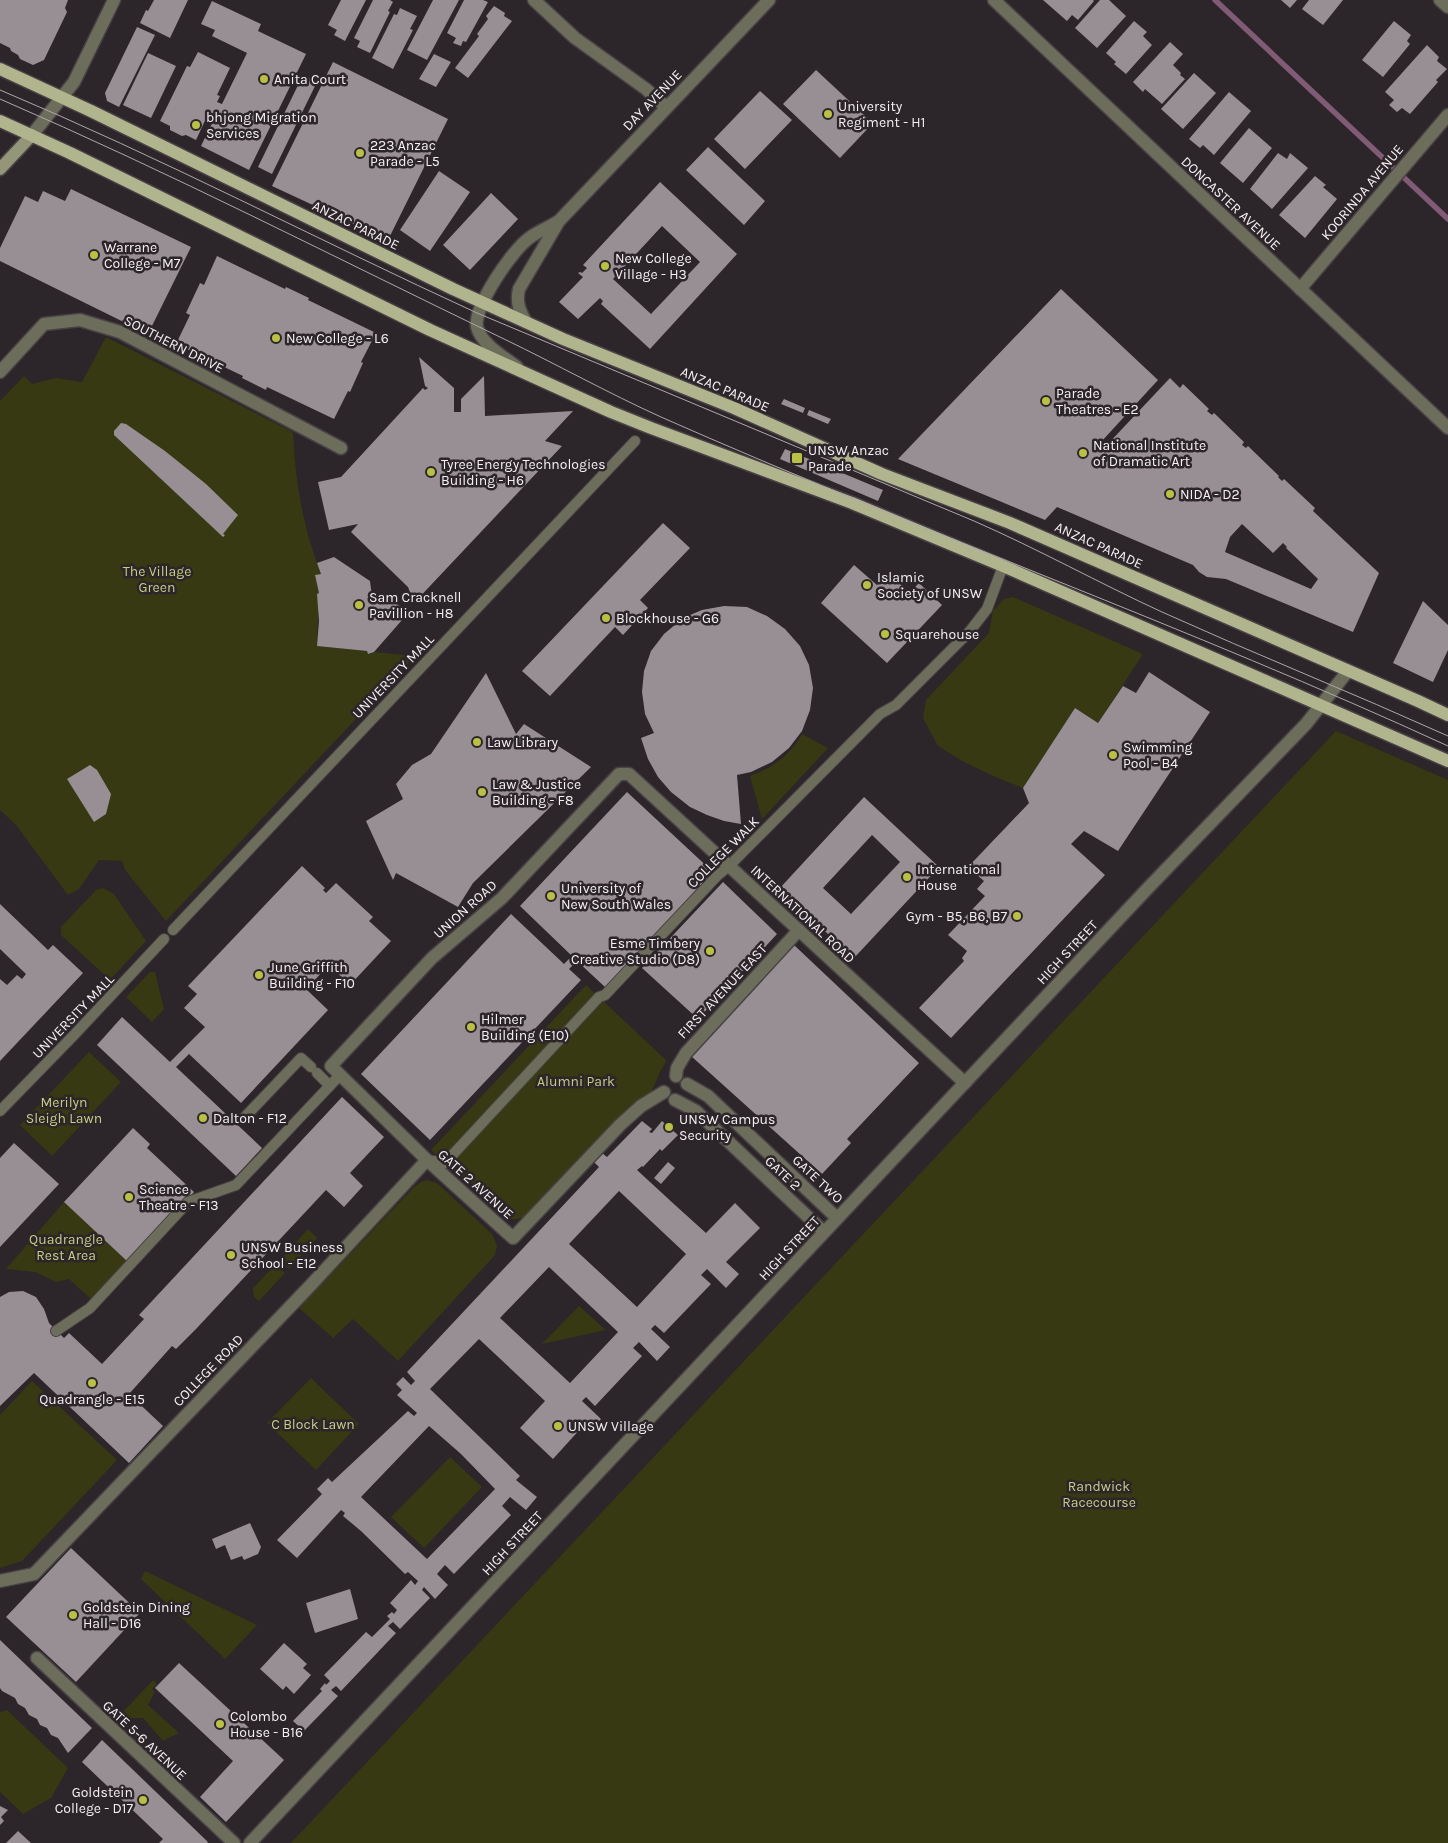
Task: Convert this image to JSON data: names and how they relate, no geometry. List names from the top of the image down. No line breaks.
{"streets":{"main road":["ANZAC PARADE"],"street":["DAY AVENUE","KOORINDA AVENUE","DONCASTER AVENUE","SOUTHERN DRIVE","UNIVERSITY MALL","COLLEGE WALK","UNION ROAD","INTERNATIONAL ROAD","HIGH STREET","FIRST AVENUE EAST","GATE 2","GATE TWO","GATE 2 AVENUE","COLLEGE ROAD","GATE 5-6 AVENUE"]},"crossings":[["DAY AVENUE","ANZAC PARADE"],["KOORINDA AVENUE","DONCASTER AVENUE"],["ANZAC PARADE","HIGH STREET"],["COLLEGE WALK","INTERNATIONAL ROAD"],["COLLEGE WALK","GATE 2 AVENUE"],["COLLEGE WALK","COLLEGE ROAD"],["UNION ROAD","INTERNATIONAL ROAD"],["UNION ROAD","GATE 2 AVENUE"],["INTERNATIONAL ROAD","HIGH STREET"],["INTERNATIONAL ROAD","FIRST AVENUE EAST"],["HIGH STREET","GATE 2"],["HIGH STREET","GATE TWO"],["FIRST AVENUE EAST","GATE 2"],["FIRST AVENUE EAST","GATE TWO"],["FIRST AVENUE EAST","GATE 2 AVENUE"],["GATE 2","GATE TWO"],["GATE 2","GATE 2 AVENUE"],["GATE TWO","GATE 2 AVENUE"],["GATE 2 AVENUE","COLLEGE ROAD"]],"parks":["The Village Green","Alumni Park","Merilyn Sleigh Lawn","Quadrangle Rest Area","C Block Lawn","Randwick Racecourse"],"places":{"other":["Anita Court","University Regiment - H1","bhjong Migration Services","223 Anzac Parade - L5","Warrane College - M7","New College Village - H3","New College - L6","Parade Theatres - E2","National Institute of Dramatic Art","Tyree Energy Technologies Building - H6","NIDA - D2","Islamic Society of UNSW","Sam Cracknell Pavillion - H8","Blockhouse - G6","Squarehouse","Law Library","Swimming Pool - B4","Law & Justice Building - F8","International House","University of New South Wales","Gym - B5, B6, B7","Esme Timbery Creative Studio (D8)","June Griffith Building - F10","Hilmer Building (E10)","Dalton - F12","UNSW Campus Security","Science Theatre - F13","UNSW Business School - E12","Quadrangle - E15","UNSW Village","Goldstein Dining Hall - D16","Colombo House - B16","Goldstein College - D17"],"transit":["UNSW Anzac Parade"]}}
